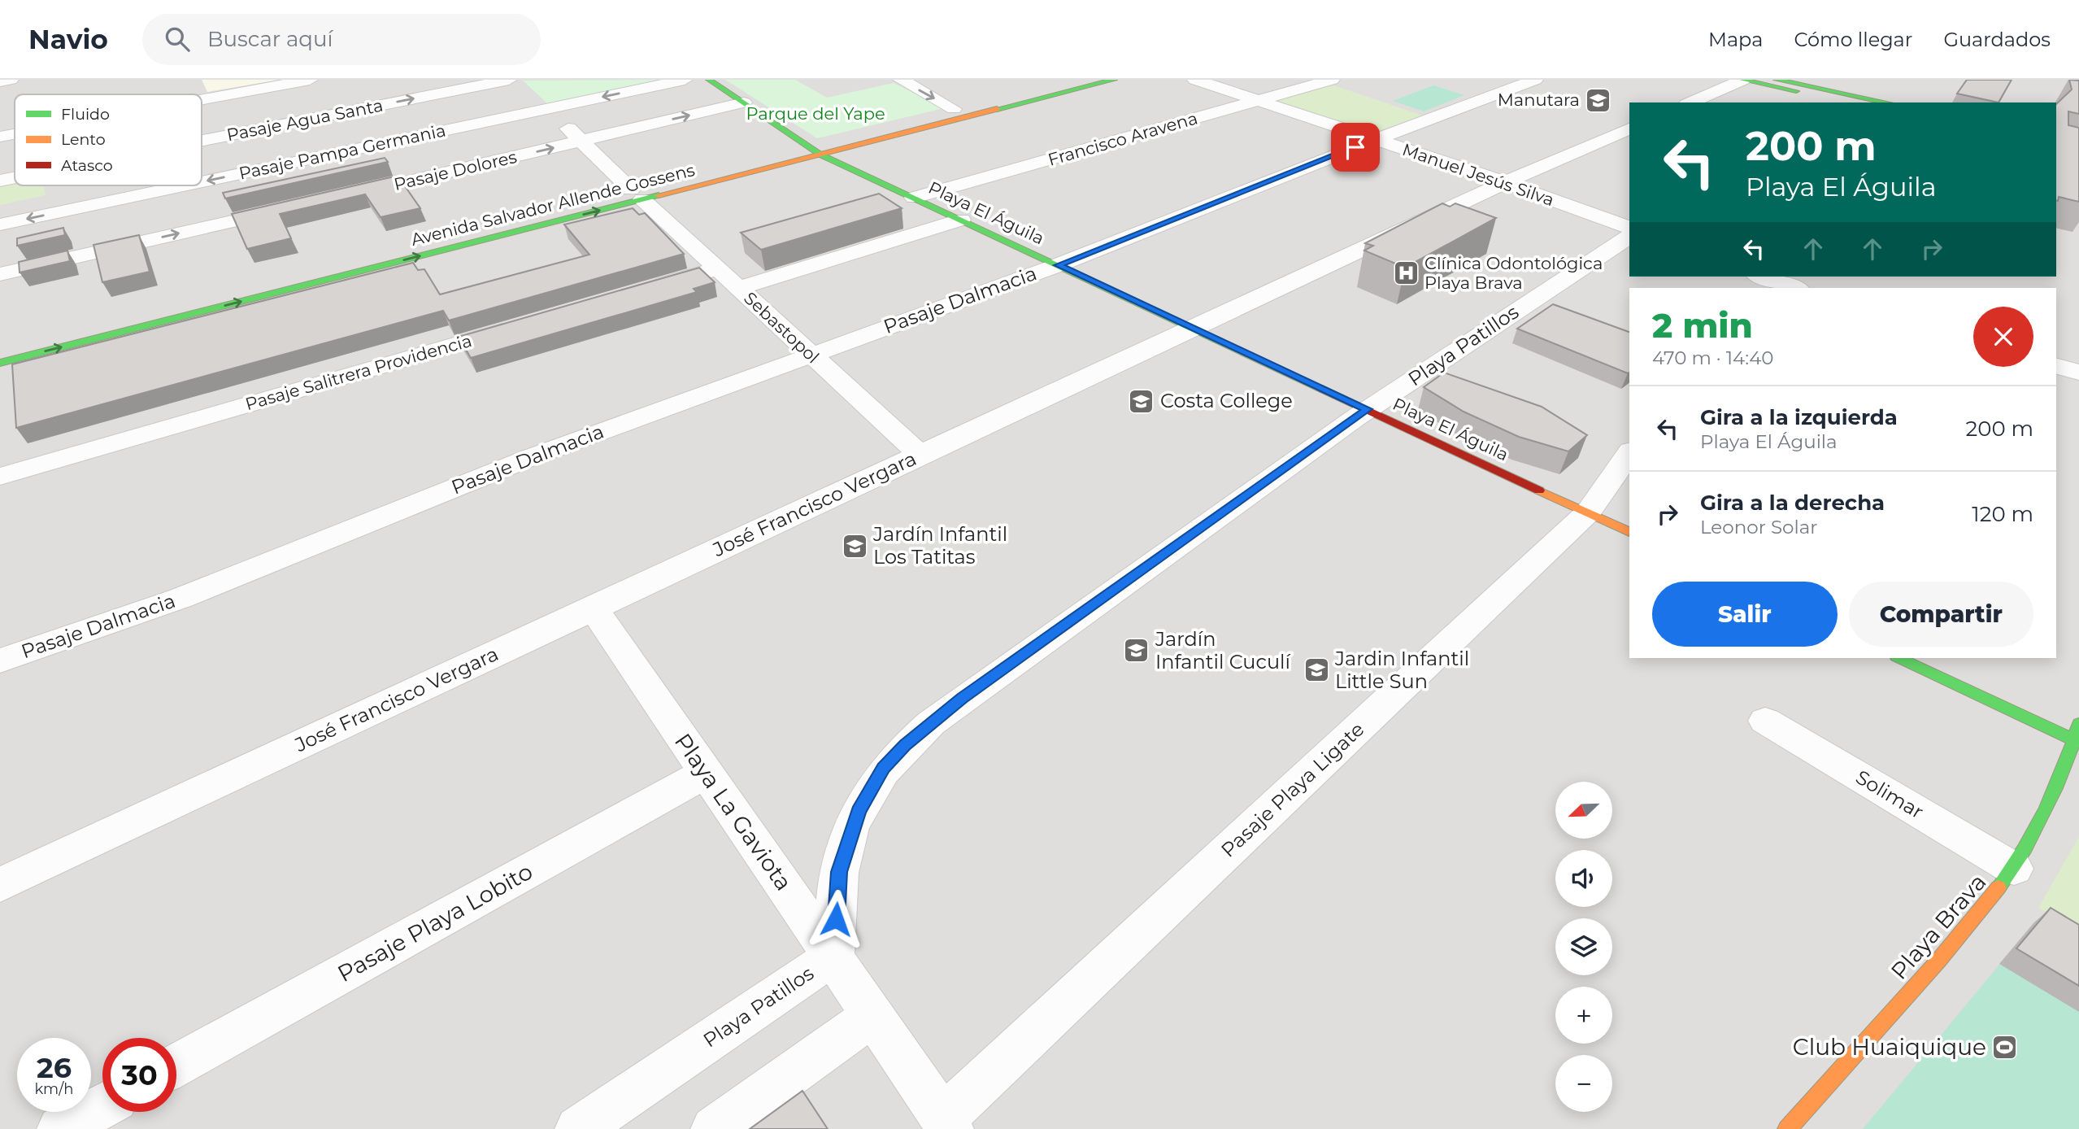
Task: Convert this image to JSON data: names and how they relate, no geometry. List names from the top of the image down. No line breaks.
{"streets":{"main road":["Avenida Salvador Allende Gossens","Playa El Águila","Playa Brava"],"street":["Pasaje Agua Santa","Francisco Aravena","Pasaje Pampa Germania","Pasaje Dolores","Manuel Jesús Silva","Pasaje Dalmacia","Sebastopol","Playa Patillos","Pasaje Salitrera Providencia","José Francisco Vergara","Pasaje Playa Ligate","Solimar","Playa La Gaviota","Pasaje Playa Lobito"]},"crossings":[["Pasaje Agua Santa","Sebastopol"],["Francisco Aravena","Manuel Jesús Silva"],["Francisco Aravena","Playa El Águila"],["Pasaje Pampa Germania","Sebastopol"],["Pasaje Dolores","Playa El Águila"],["Pasaje Dolores","Sebastopol"],["Manuel Jesús Silva","Pasaje Dalmacia"],["Manuel Jesús Silva","José Francisco Vergara"],["Avenida Salvador Allende Gossens","Playa El Águila"],["Avenida Salvador Allende Gossens","Sebastopol"],["Playa El Águila","Pasaje Dalmacia"],["Playa El Águila","Playa Patillos"],["Playa El Águila","José Francisco Vergara"],["Playa El Águila","Pasaje Playa Ligate"],["Pasaje Dalmacia","Sebastopol"],["Sebastopol","José Francisco Vergara"],["Playa Patillos","Playa La Gaviota"],["José Francisco Vergara","Playa La Gaviota"],["Pasaje Playa Ligate","Playa La Gaviota"],["Solimar","Playa Brava"],["Playa La Gaviota","Pasaje Playa Lobito"]],"parks":["Parque del Yape"],"places":{"school or university":["Manutara","Costa College","Jardín Infantil Los Tatitas","Jardín Infantil Cuculí","Jardin Infantil Little Sun"],"hospital":["Clínica Odontológica Playa Brava"],"sports":["Club Huaiquique"]},"legend":["Fluido","Lento","Atasco"],"north":"bottom left","page":{"header":"Navio","search":"Buscar aquí","nav":["Mapa","Cómo llegar","Guardados"],"turn":["200 m","Playa El Águila"],"heading":["2 min","470 m · 14:40"],"list":[{"name":"Gira a la izquierda","note":"Playa El Águila","value":"200 m"},{"name":"Gira a la derecha","note":"Leonor Solar","value":"120 m"}],"buttons":["Salir","Compartir"],"map_buttons":["+","−"],"speed":"26 km/h","limit":"30"}}
